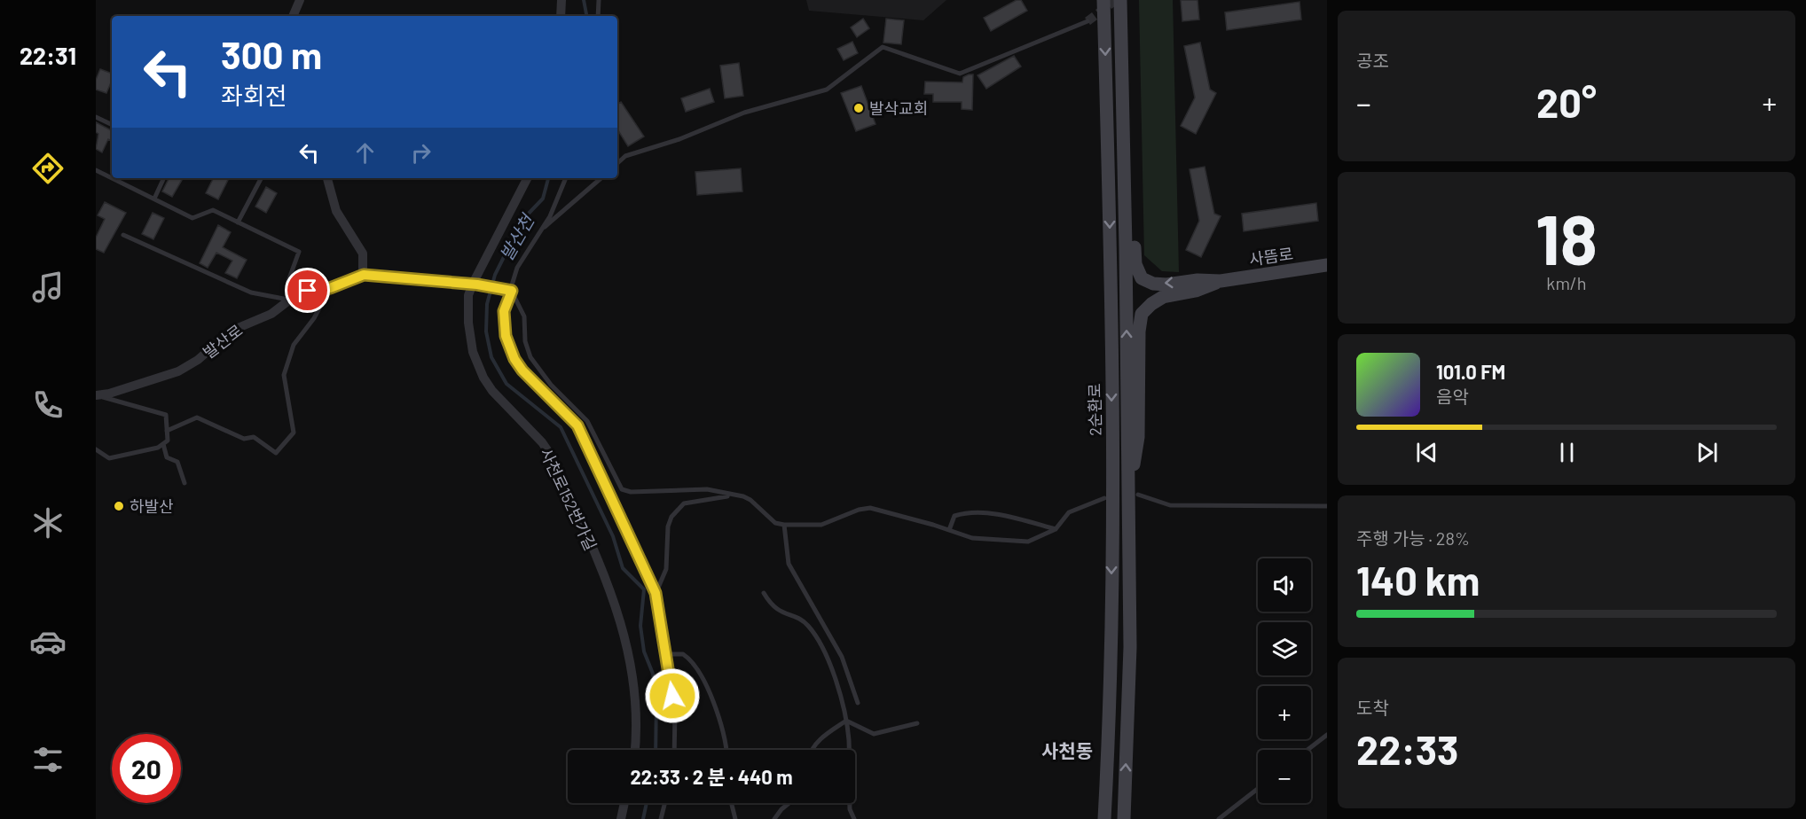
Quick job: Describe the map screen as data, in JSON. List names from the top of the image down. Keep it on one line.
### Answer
{"streets":{"street":["사뜸로","발산로","2순환로","사천로152번가길"]},"districts":["사천동"],"water":["발산천"],"places":["발삭교회","하발산"],"page":{"tabs":"22:31","tile":["공조",["18","km/h"],["주행 가능 · 28%","140 km"],["도착","22:33"]],"turn":["300 m","좌회전"],"heat":["−","20°","+"],"song":["101.0 FM","음악"],"map_buttons":["+","−"],"limit":"20","trip":"22:33 · 2 분 · 440 m"}}
